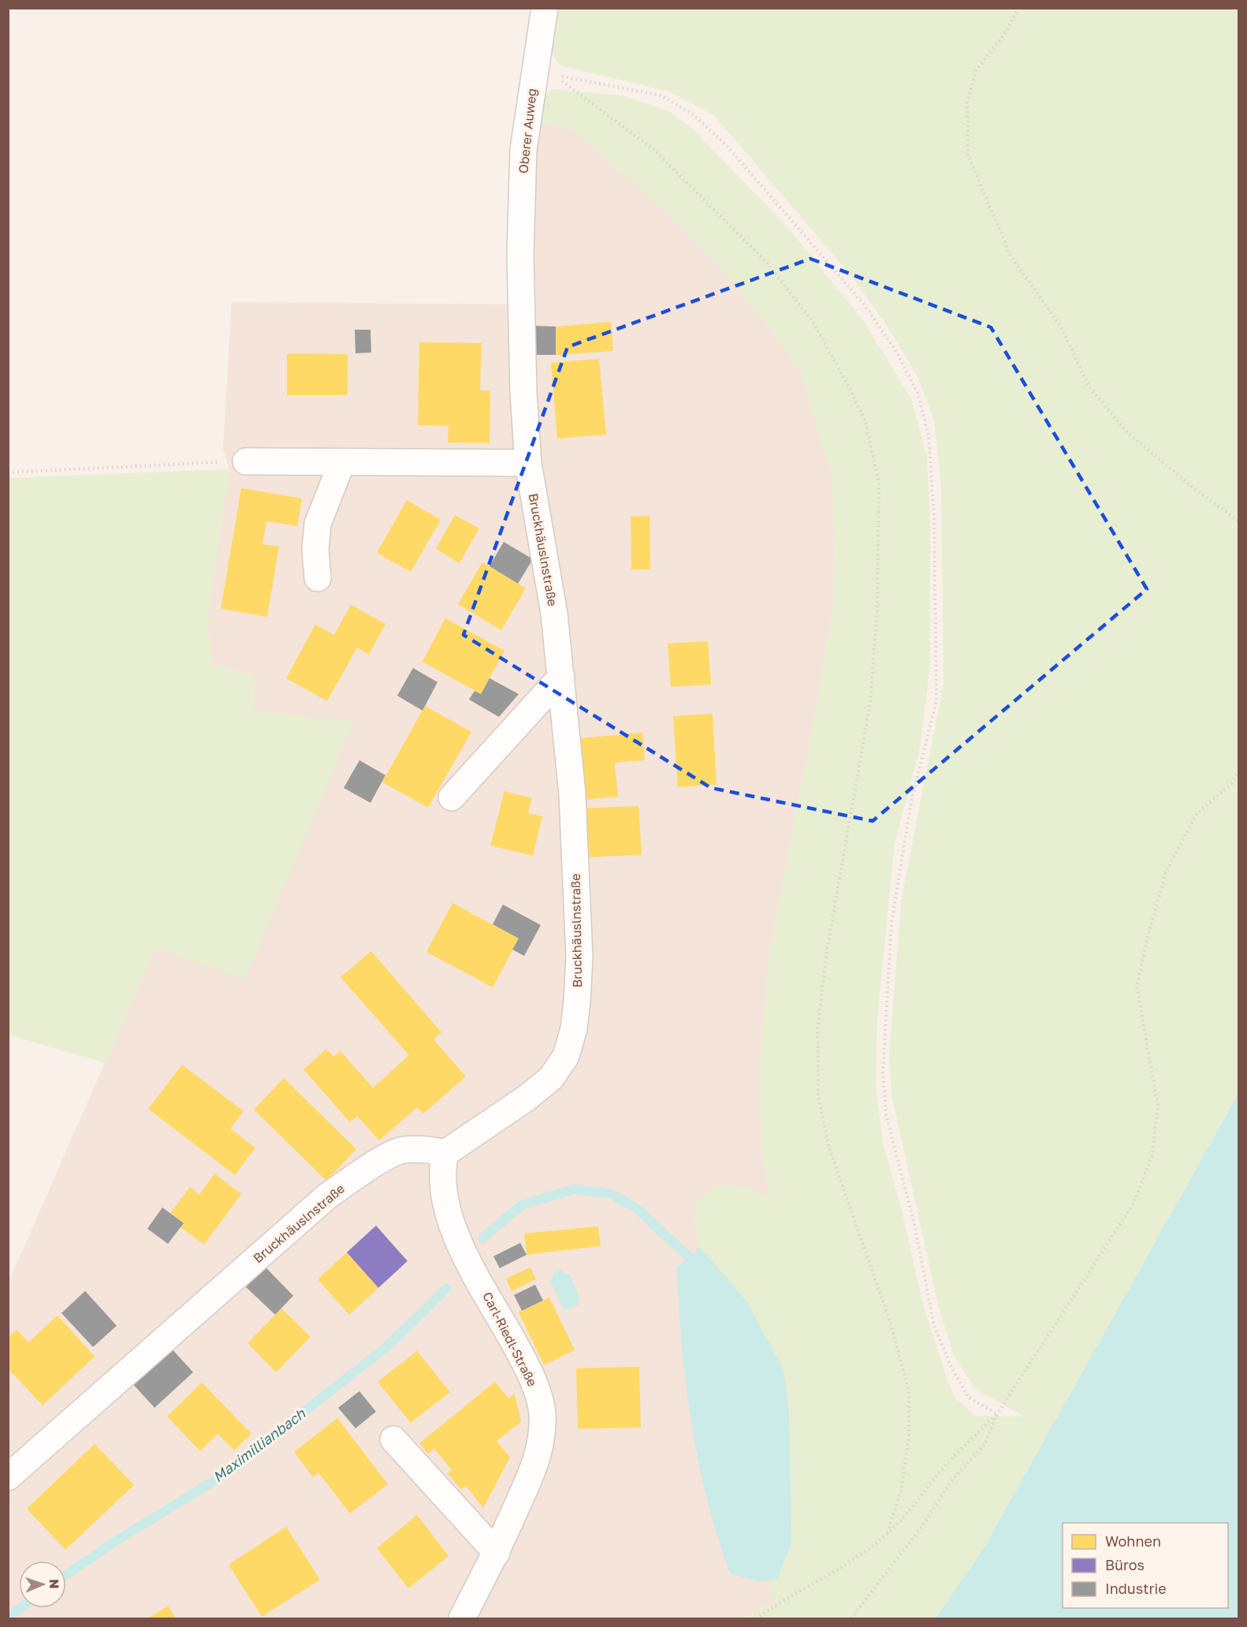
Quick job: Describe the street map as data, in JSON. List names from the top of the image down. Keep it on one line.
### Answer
{"streets":{"street":["Oberer Auweg","Bruckhäuslnstraße","Carl-Riedl-Straße"]},"crossings":[["Oberer Auweg","Bruckhäuslnstraße"],["Bruckhäuslnstraße","Carl-Riedl-Straße"]],"water":["Maximillianbach"],"legend":["Wohnen","Büros","Industrie"],"north":"right"}
